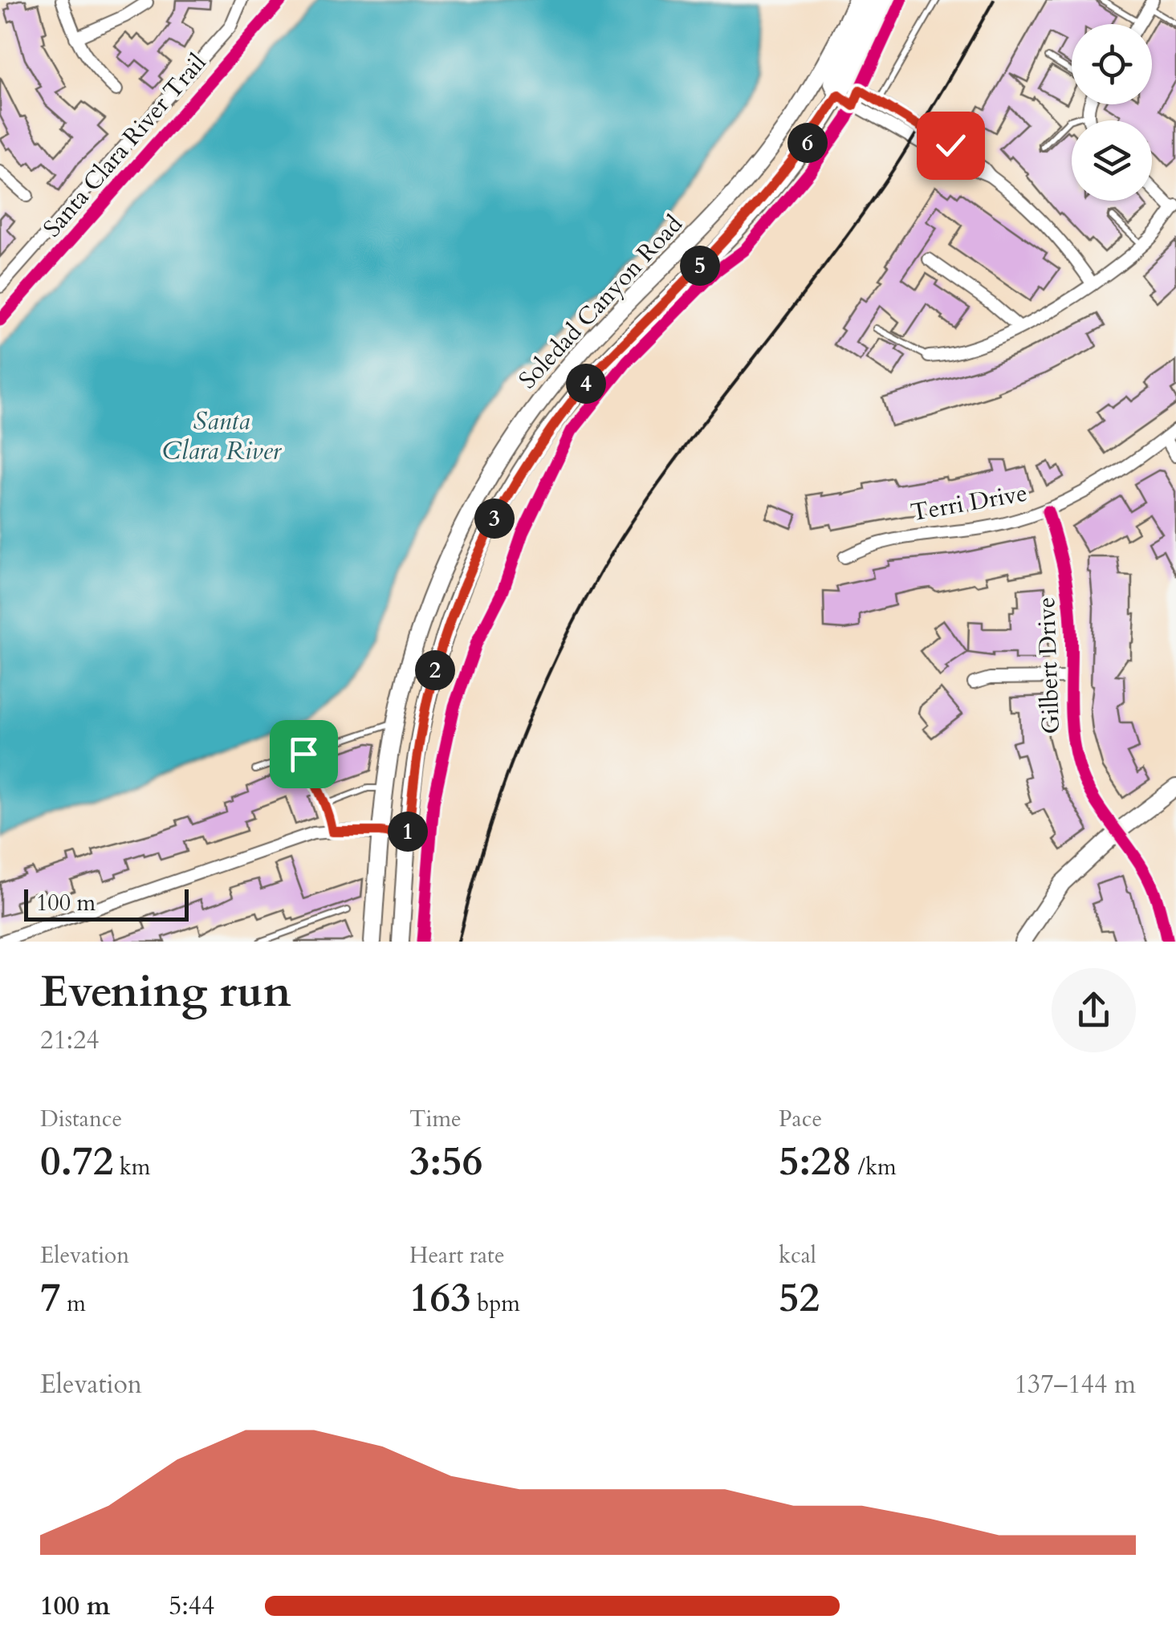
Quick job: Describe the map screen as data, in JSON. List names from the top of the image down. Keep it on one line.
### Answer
{"streets":{"main road":["Soledad Canyon Road"],"street":["Terri Drive","Gilbert Drive"],"cycle path":["Santa Clara River Trail"]},"crossings":[["Terri Drive","Gilbert Drive"]],"water":["Santa Clara River"],"scale_bar":"100 m","page":{"pins":["6","5","4","3","2","1"],"scale":"100 m","heading":["Evening run","21:24"],"stats":[["Distance","0.72 km"],["Time","3:56"],["Pace","5:28 /km"],["Elevation","7 m"],["Heart rate","163 bpm"],["kcal","52"]],"chart":["Elevation","137–144 m"],"list":[{"name":"100 m","note":"5:44"}]}}
